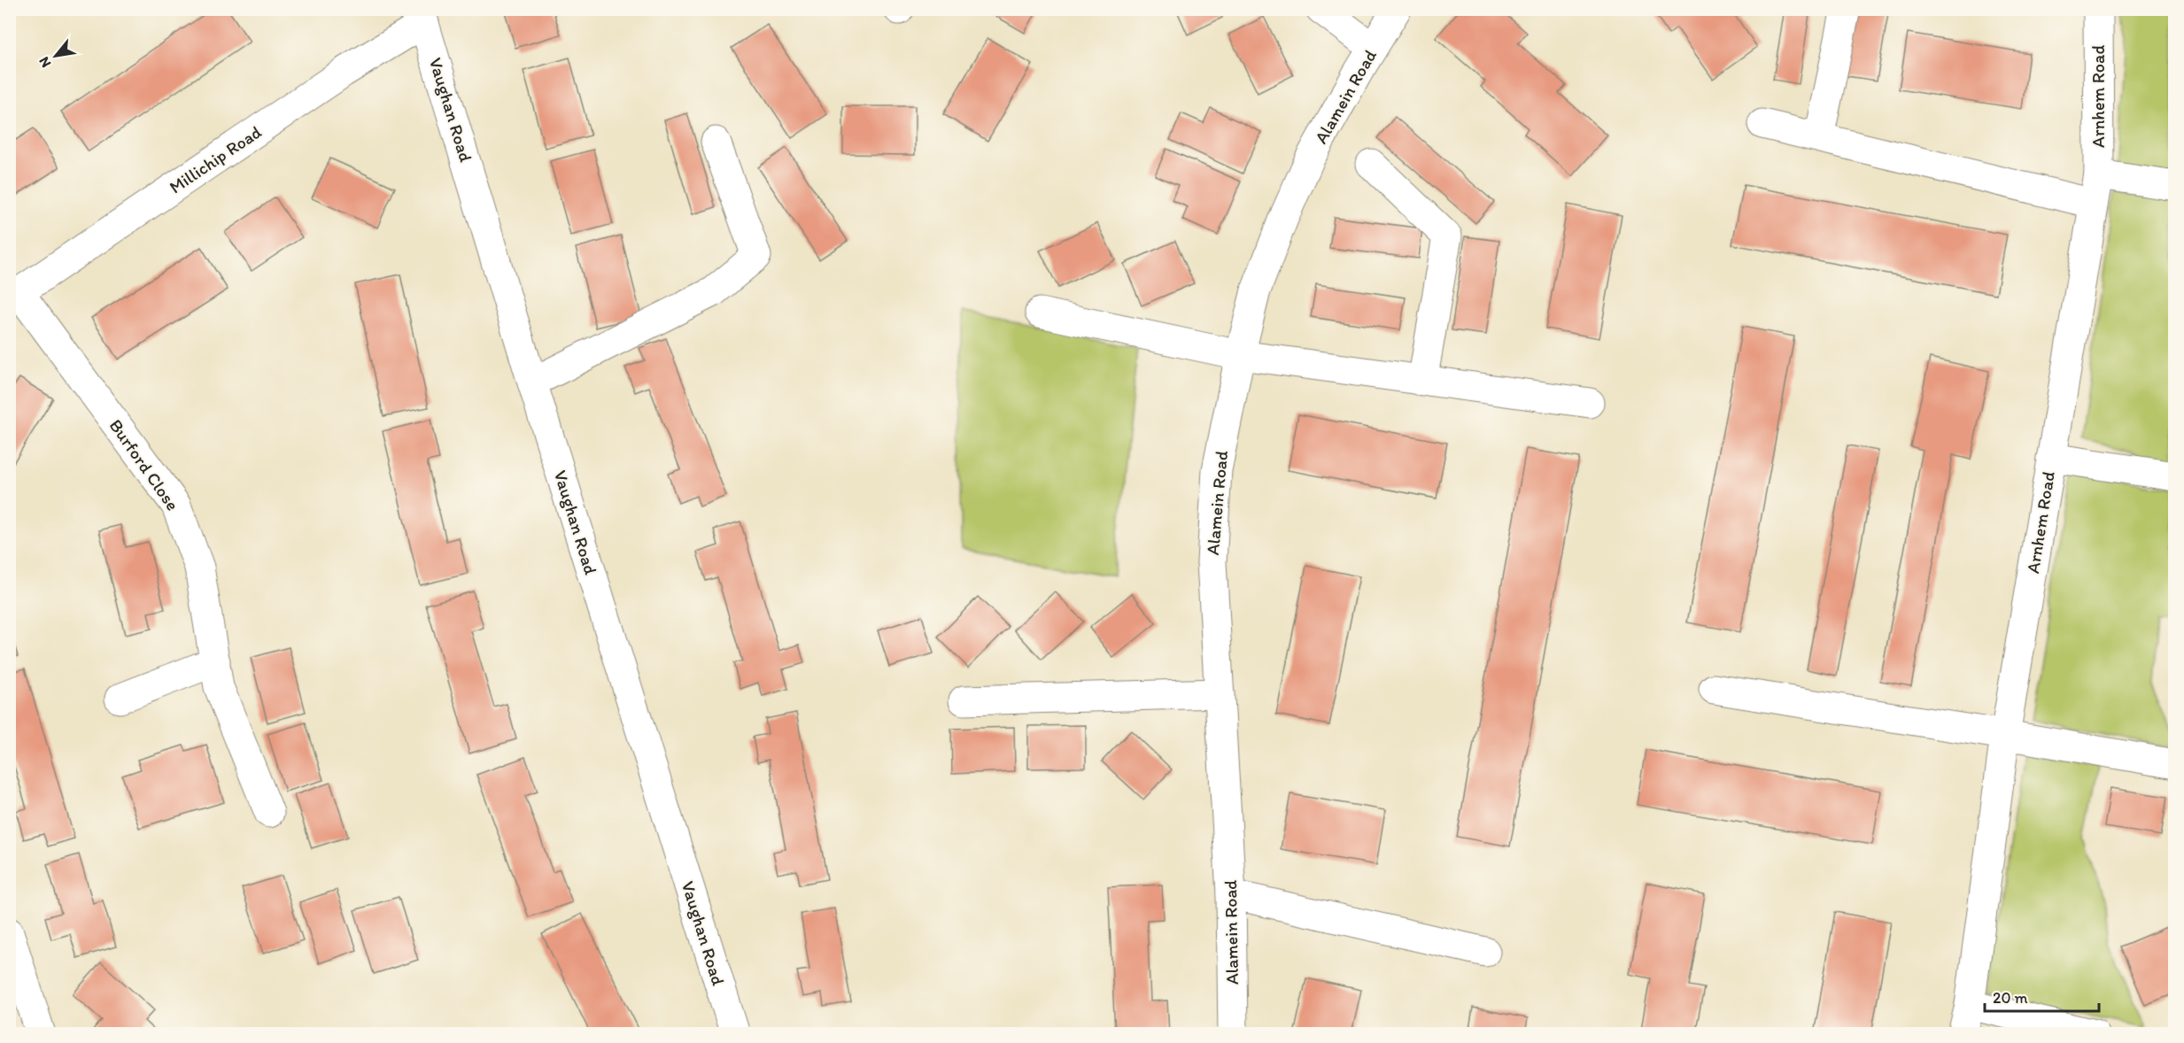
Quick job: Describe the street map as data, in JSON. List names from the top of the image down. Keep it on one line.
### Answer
{"streets":{"street":["Alamein Road","Arnhem Road","Vaughan Road","Millichip Road","Burford Close"]},"crossings":[["Vaughan Road","Millichip Road"],["Millichip Road","Burford Close"]],"scale_bar":"20 m","north":"bottom left"}
